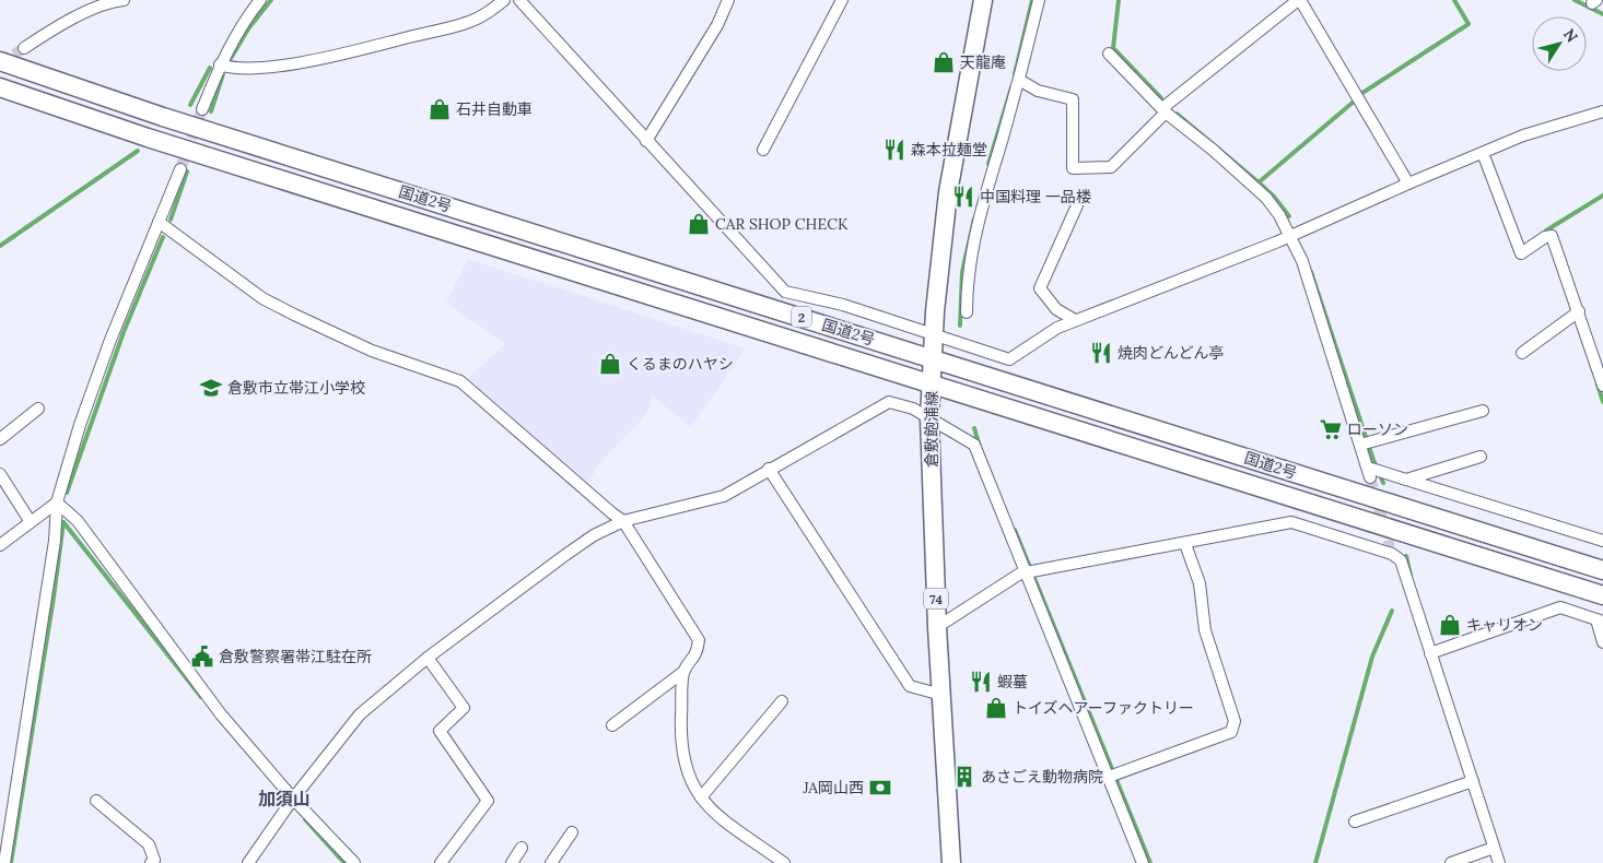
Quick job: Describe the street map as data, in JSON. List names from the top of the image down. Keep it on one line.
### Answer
{"streets":{"main road":["国道2号","2","倉敷飽浦線","74"]},"crossings":[["国道2号","倉敷飽浦線"]],"districts":["加須山"],"places":{"shop":["天龍庵","石井自動車","CAR SHOP CHECK","くるまのハヤシ","キャリオン","トイズヘアーファクトリー"],"restaurant":["森本拉麺堂","中国料理 一品楼","焼肉どんどん亭","蝦蟇"],"school or university":["倉敷市立帯江小学校"],"supermarket":["ローソン"],"public building":["倉敷警察署帯江駐在所"],"building":["あさごえ動物病院"],"bank":["JA岡山西"]},"north":"top right"}
